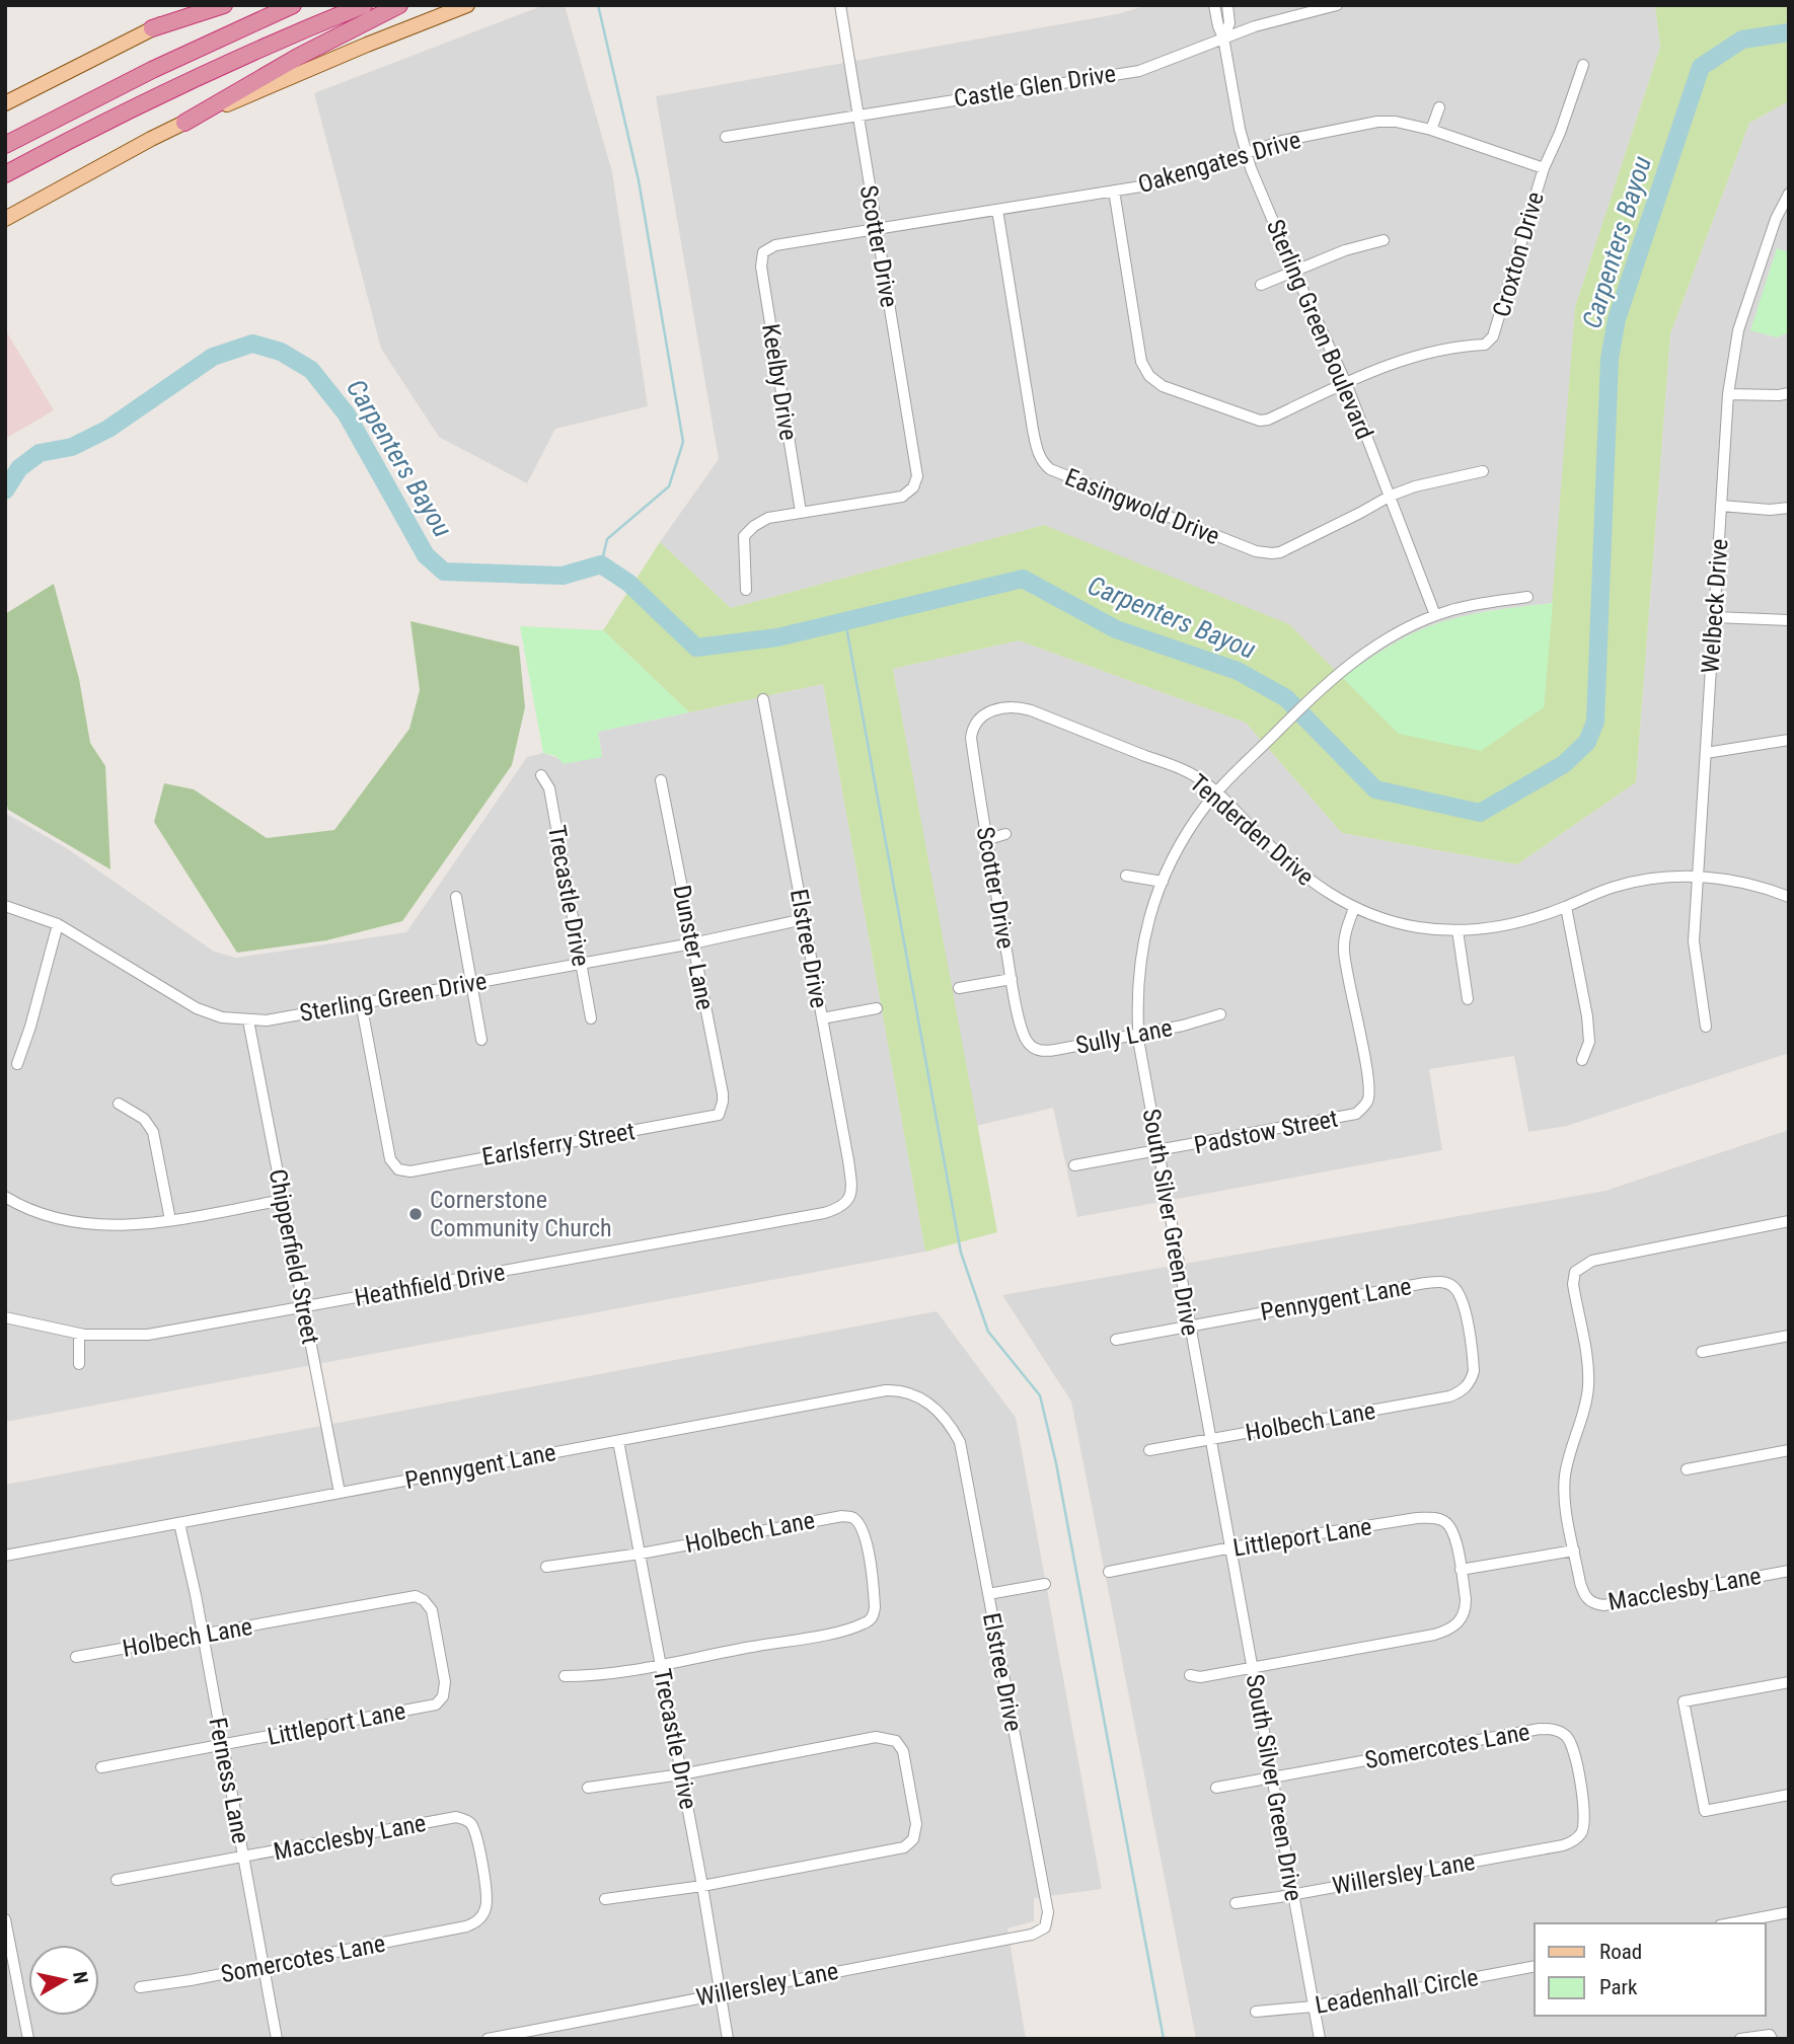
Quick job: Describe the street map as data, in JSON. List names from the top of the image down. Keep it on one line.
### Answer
{"streets":{"street":["Castle Glen Drive","Oakengates Drive","Scotter Drive","Croxton Drive","Sterling Green Boulevard","Keelby Drive","Easingwold Drive","Welbeck Drive","Tenderden Drive","Trecastle Drive","Dunster Lane","Elstree Drive","Sterling Green Drive","Sully Lane","Padstow Street","Earlsferry Street","South Silver Green Drive","Chipperfield Street","Heathfield Drive","Pennygent Lane","Holbech Lane","Littleport Lane","Macclesby Lane","Somercotes Lane","Ferness Lane","Willersley Lane","Leadenhall Circle"]},"crossings":[["Castle Glen Drive","Scotter Drive"],["Castle Glen Drive","Sterling Green Boulevard"],["Oakengates Drive","Scotter Drive"],["Oakengates Drive","Croxton Drive"],["Oakengates Drive","Sterling Green Boulevard"],["Oakengates Drive","Keelby Drive"],["Oakengates Drive","Easingwold Drive"],["Scotter Drive","Keelby Drive"],["Scotter Drive","Tenderden Drive"],["Scotter Drive","Sully Lane"],["Croxton Drive","Sterling Green Boulevard"],["Sterling Green Boulevard","Easingwold Drive"],["Sterling Green Boulevard","South Silver Green Drive"],["Welbeck Drive","Tenderden Drive"],["Tenderden Drive","Padstow Street"],["Tenderden Drive","South Silver Green Drive"],["Trecastle Drive","Sterling Green Drive"],["Trecastle Drive","Pennygent Lane"],["Trecastle Drive","Holbech Lane"],["Trecastle Drive","Willersley Lane"],["Dunster Lane","Sterling Green Drive"],["Dunster Lane","Earlsferry Street"],["Elstree Drive","Sterling Green Drive"],["Elstree Drive","Heathfield Drive"],["Elstree Drive","Pennygent Lane"],["Elstree Drive","Willersley Lane"],["Sterling Green Drive","Earlsferry Street"],["Sterling Green Drive","Chipperfield Street"],["Sully Lane","South Silver Green Drive"],["Padstow Street","South Silver Green Drive"],["South Silver Green Drive","Pennygent Lane"],["South Silver Green Drive","Holbech Lane"],["South Silver Green Drive","Littleport Lane"],["South Silver Green Drive","Somercotes Lane"],["South Silver Green Drive","Willersley Lane"],["South Silver Green Drive","Leadenhall Circle"],["Chipperfield Street","Heathfield Drive"],["Chipperfield Street","Pennygent Lane"],["Pennygent Lane","Holbech Lane"],["Pennygent Lane","Ferness Lane"],["Holbech Lane","Littleport Lane"],["Holbech Lane","Ferness Lane"],["Littleport Lane","Ferness Lane"],["Macclesby Lane","Somercotes Lane"],["Macclesby Lane","Ferness Lane"],["Somercotes Lane","Ferness Lane"],["Somercotes Lane","Willersley Lane"]],"water":["Carpenters Bayou"],"places":["Cornerstone Community Church"],"legend":["Road","Park"],"north":"right"}
